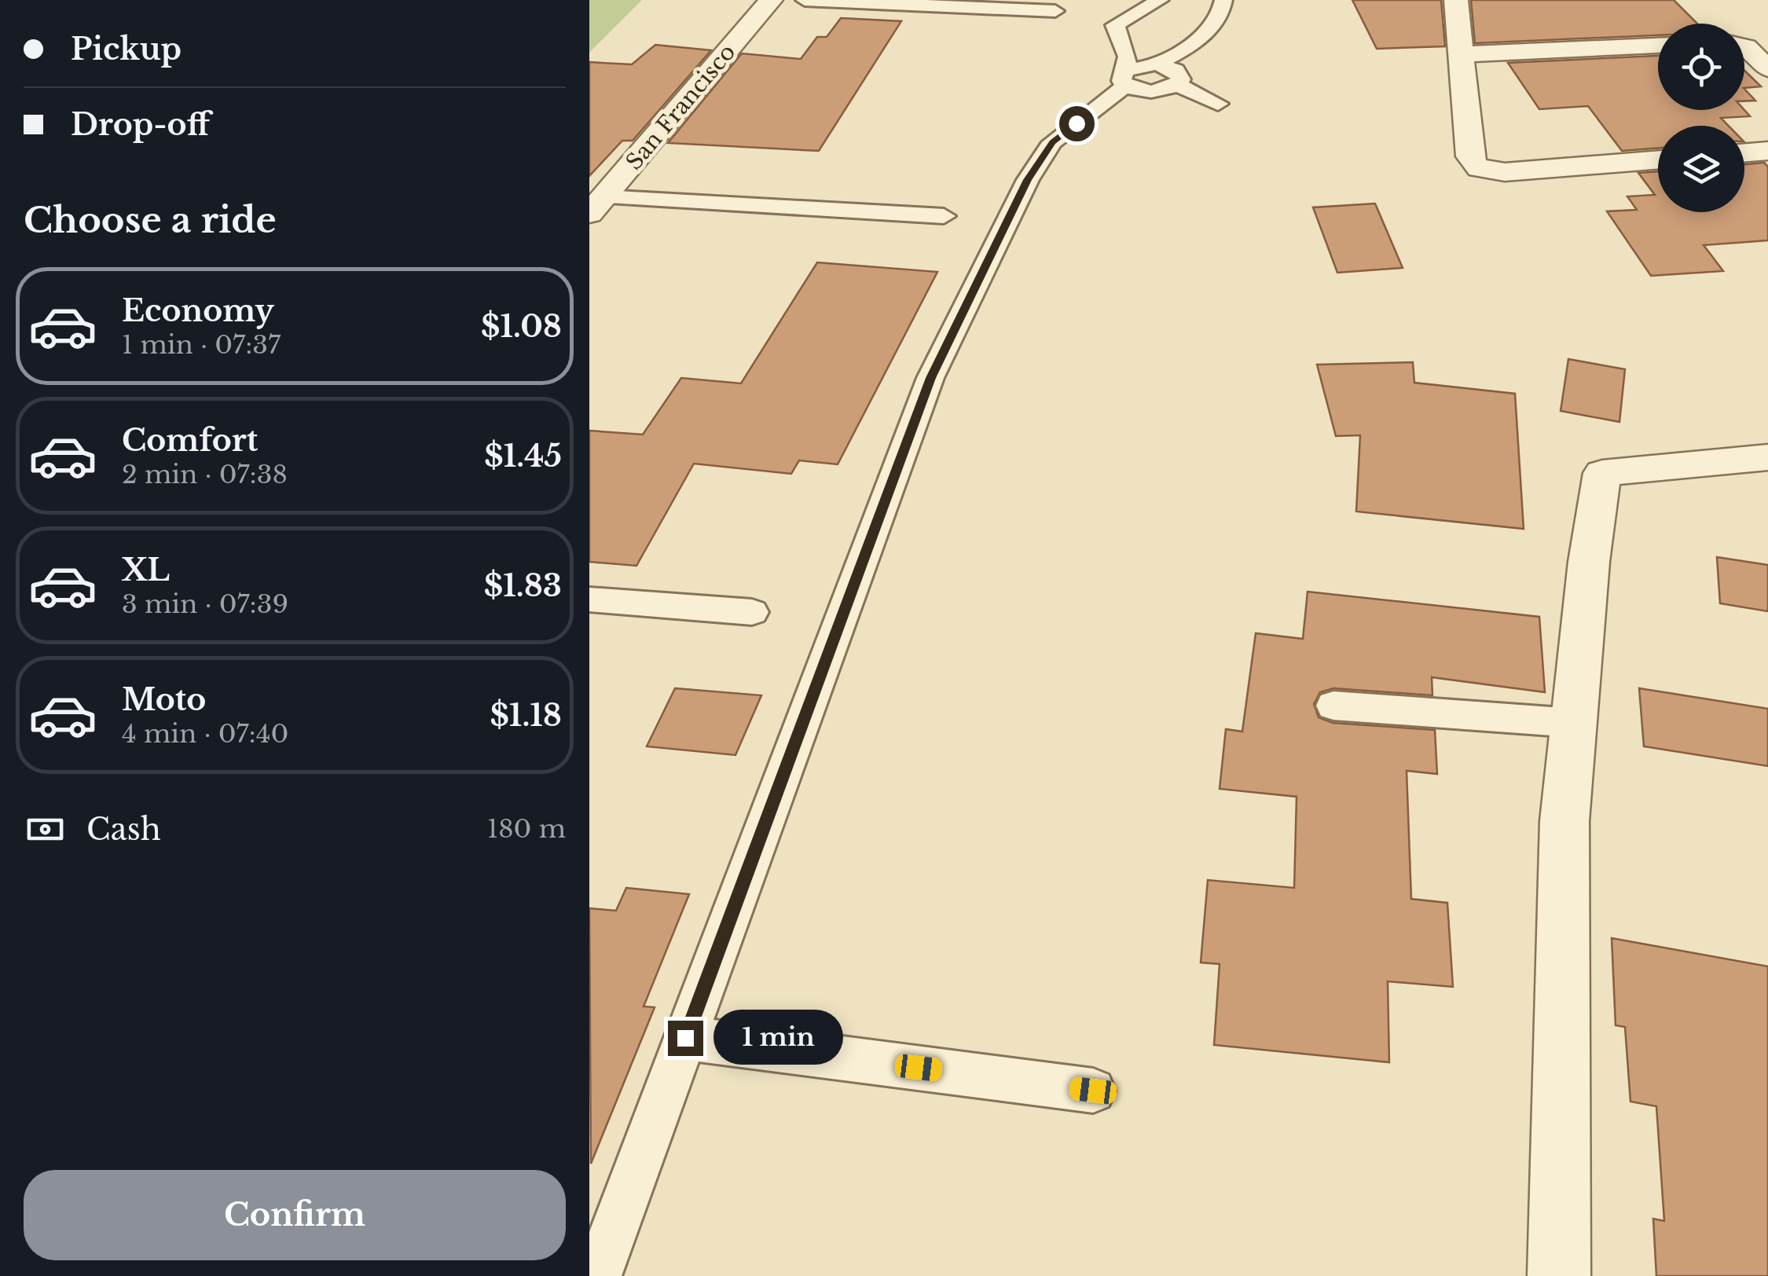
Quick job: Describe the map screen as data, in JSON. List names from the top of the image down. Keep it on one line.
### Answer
{"streets":{"street":["San Francisco"]},"page":{"banner":["Pickup","Drop-off"],"heading":"Choose a ride","list":[{"name":"Economy","note":"1 min · 07:37","value":"$1.08"},{"name":"Comfort","note":"2 min · 07:38","value":"$1.45"},{"name":"XL","note":"3 min · 07:39","value":"$1.83"},{"name":"Moto","note":"4 min · 07:40","value":"$1.18"}],"pay":["Cash","180 m"],"bubble":"1 min","buttons":"Confirm"}}
